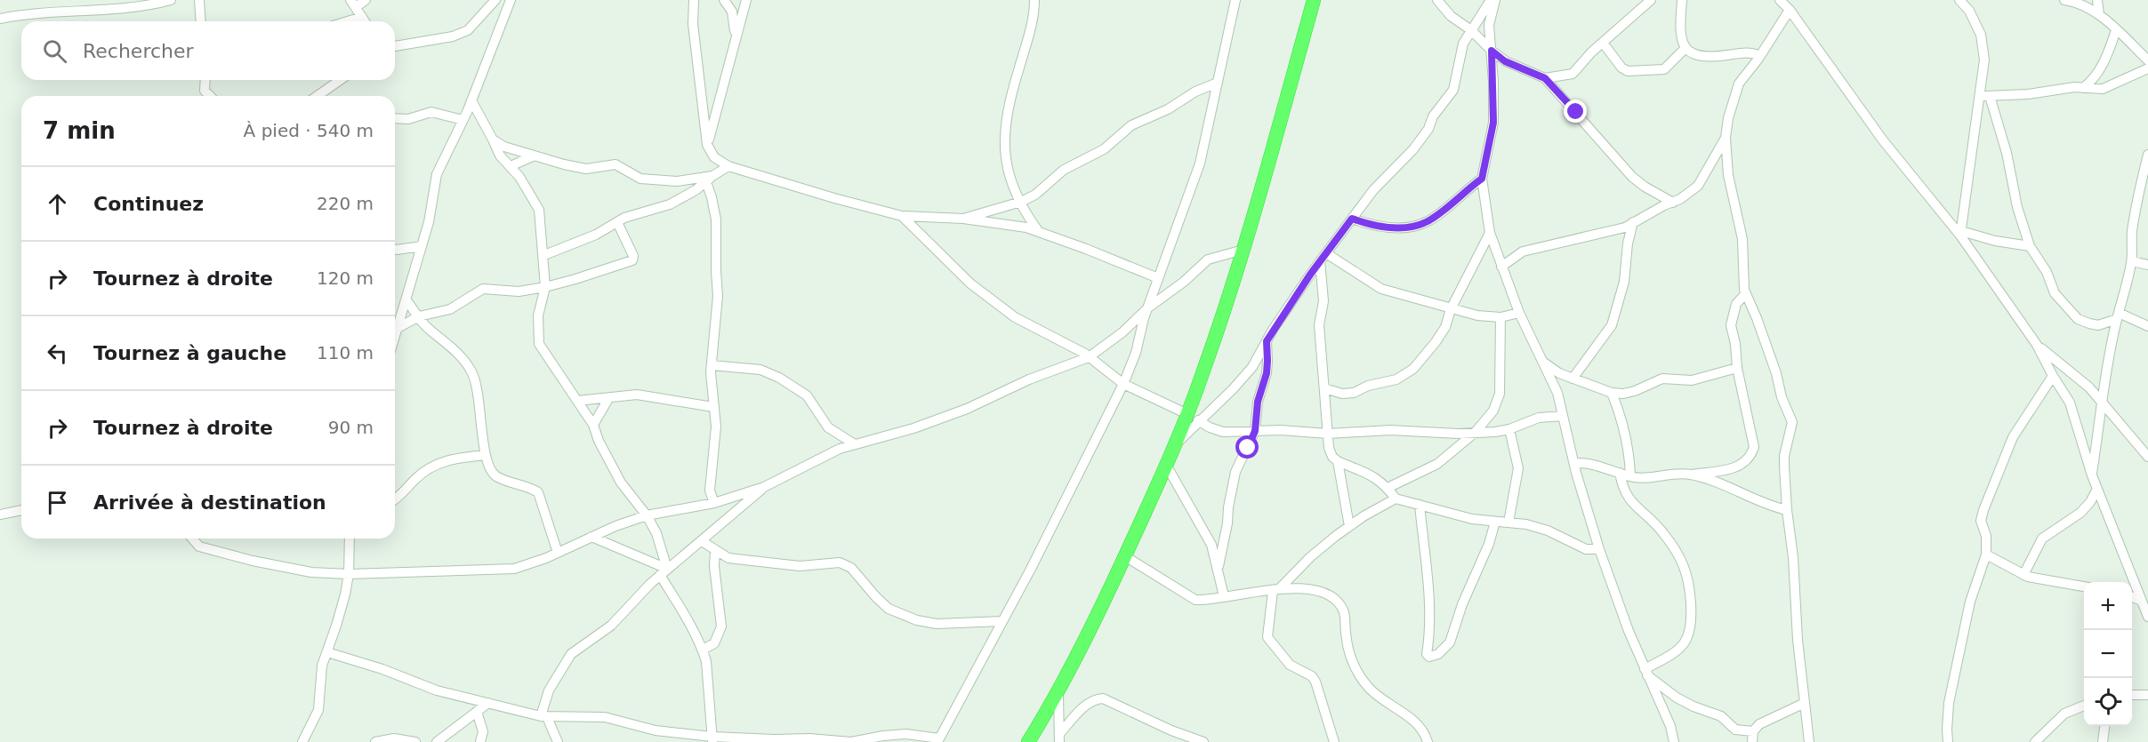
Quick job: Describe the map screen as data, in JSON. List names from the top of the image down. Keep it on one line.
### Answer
{"page":{"search":"Rechercher","heading":["7 min","À pied · 540 m"],"list":[["Continuez","220 m"],["Tournez à droite","120 m"],["Tournez à gauche","110 m"],["Tournez à droite","90 m"],"Arrivée à destination"],"map_buttons":["+","−"]}}
